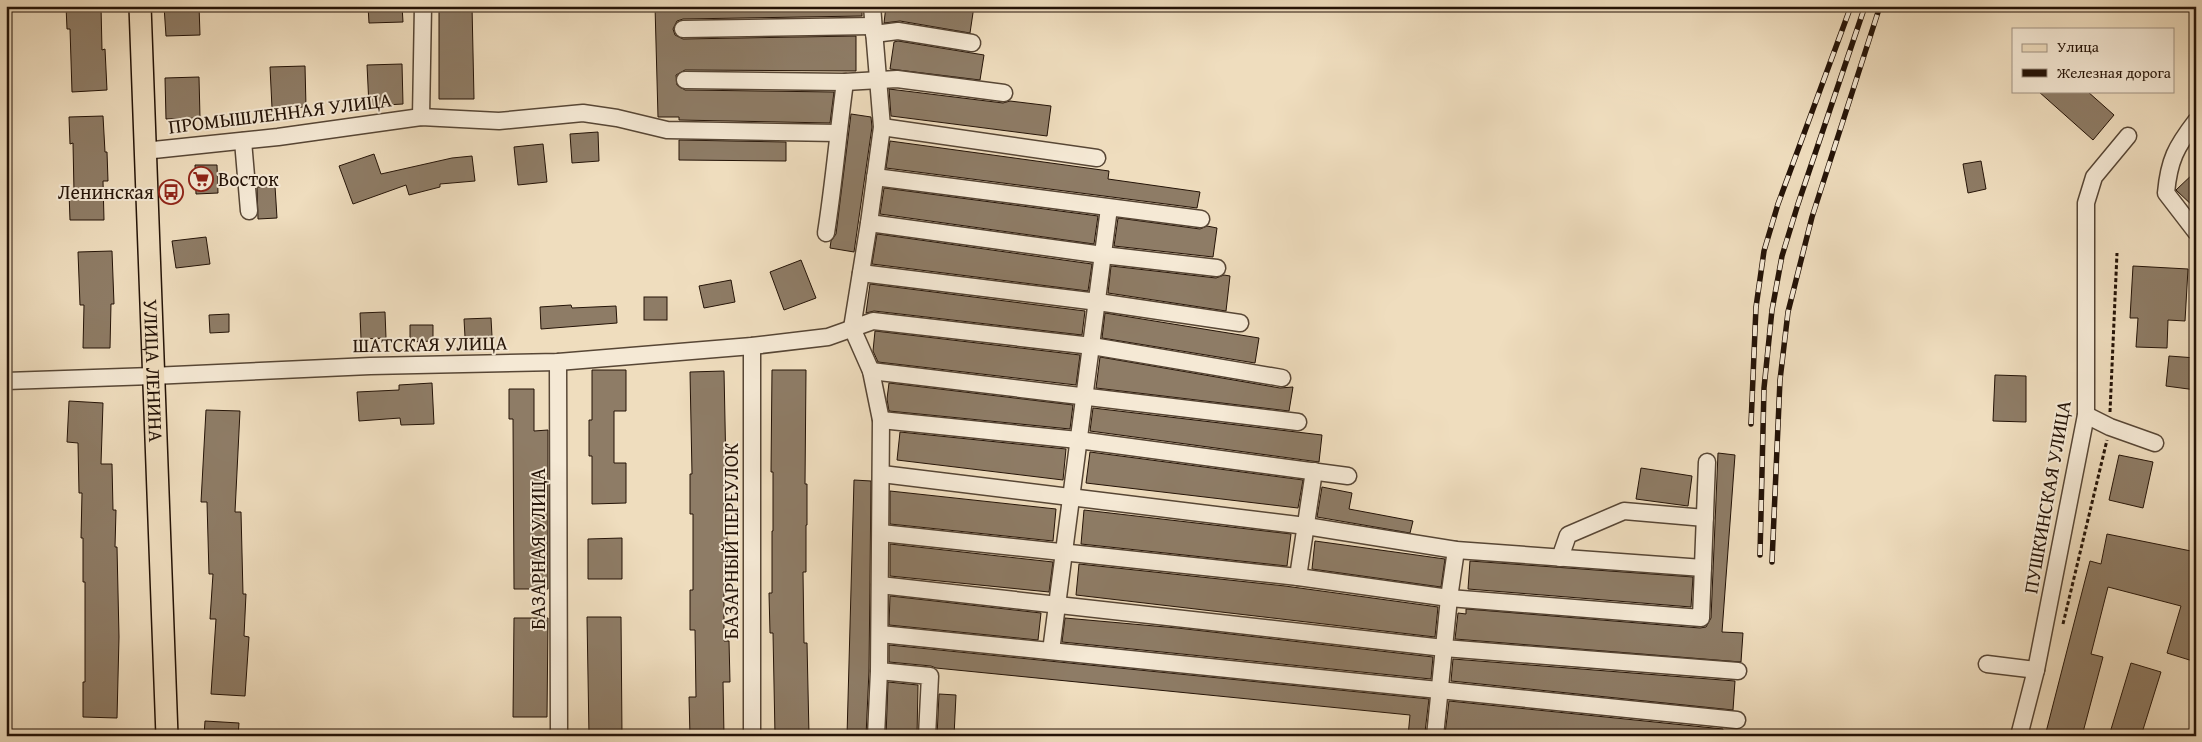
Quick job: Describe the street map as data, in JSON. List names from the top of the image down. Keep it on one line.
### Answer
{"streets":{"main road":["УЛИЦА ЛЕНИНА"],"street":["ПРОМЫШЛЕННАЯ УЛИЦА","ШАТСКАЯ УЛИЦА","ПУШКИНСКАЯ УЛИЦА","БАЗАРНЫЙ ПЕРЕУЛОК","БАЗАРНАЯ УЛИЦА"]},"crossings":[["ПРОМЫШЛЕННАЯ УЛИЦА","УЛИЦА ЛЕНИНА"],["ШАТСКАЯ УЛИЦА","УЛИЦА ЛЕНИНА"],["ШАТСКАЯ УЛИЦА","БАЗАРНЫЙ ПЕРЕУЛОК"],["ШАТСКАЯ УЛИЦА","БАЗАРНАЯ УЛИЦА"]],"places":{"supermarket":["Восток"],"bus stop":["Ленинская"]},"legend":["Улица","Железная дорога"]}
